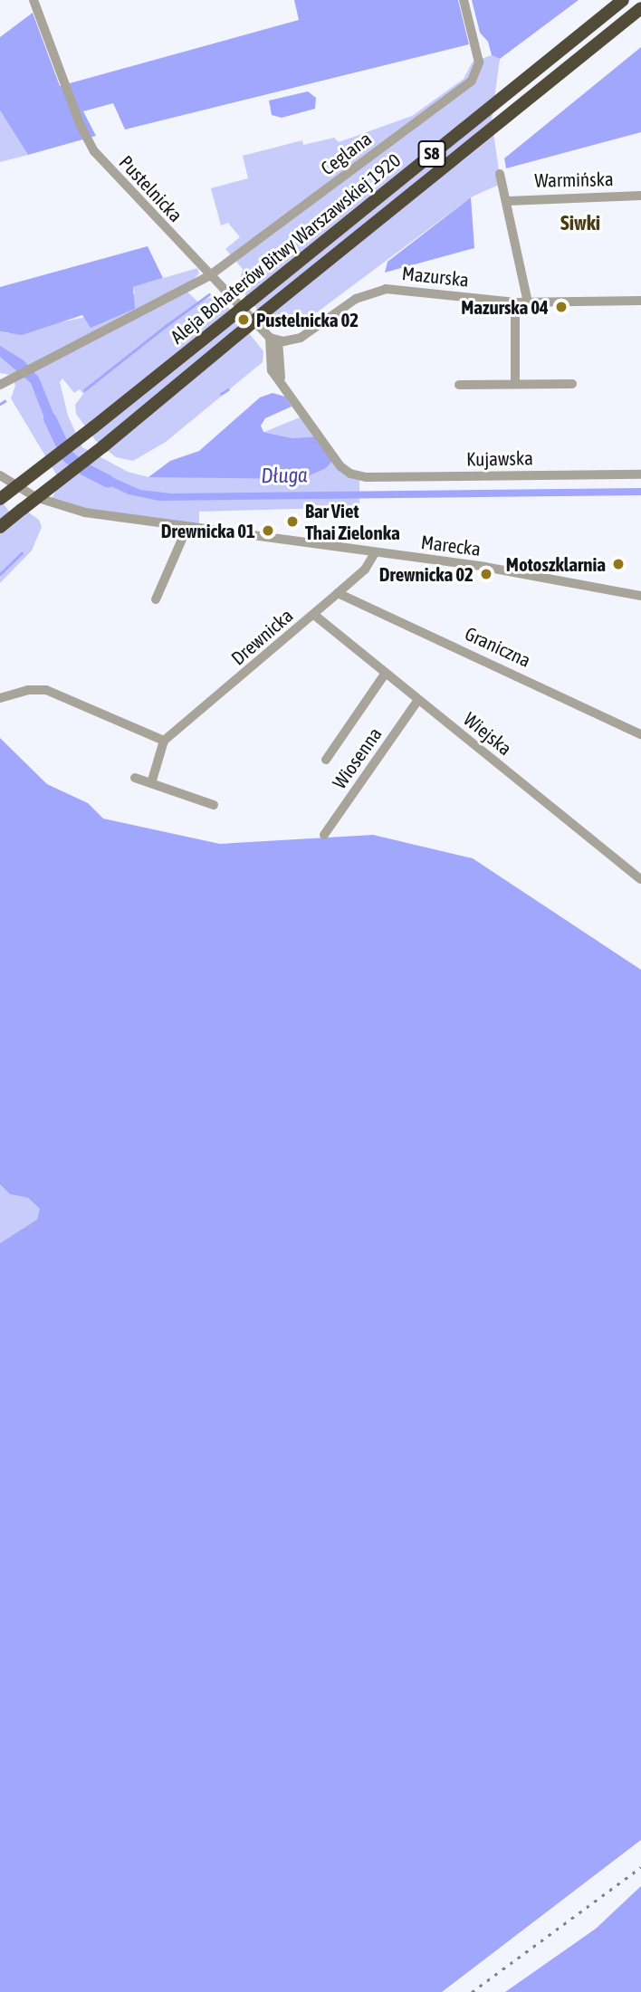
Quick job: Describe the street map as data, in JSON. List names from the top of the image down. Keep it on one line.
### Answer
{"streets":{"highway":["S8","Aleja Bohaterów Bitwy Warszawskiej 1920"],"street":["Ceglana","Warmińska","Pustelnicka","Mazurska","Kujawska","Marecka","Drewnicka","Graniczna","Wiejska","Wiosenna"]},"crossings":[["Ceglana","Pustelnicka"],["Pustelnicka","Mazurska"],["Pustelnicka","Kujawska"],["Mazurska","Kujawska"],["Marecka","Drewnicka"],["Drewnicka","Graniczna"],["Drewnicka","Wiejska"],["Wiejska","Wiosenna"]],"districts":["Siwki"],"water":["Długa"],"places":["Mazurska 04","Pustelnicka 02","Bar Viet Thai Zielonka","Drewnicka 01","Motoszklarnia","Drewnicka 02"]}
